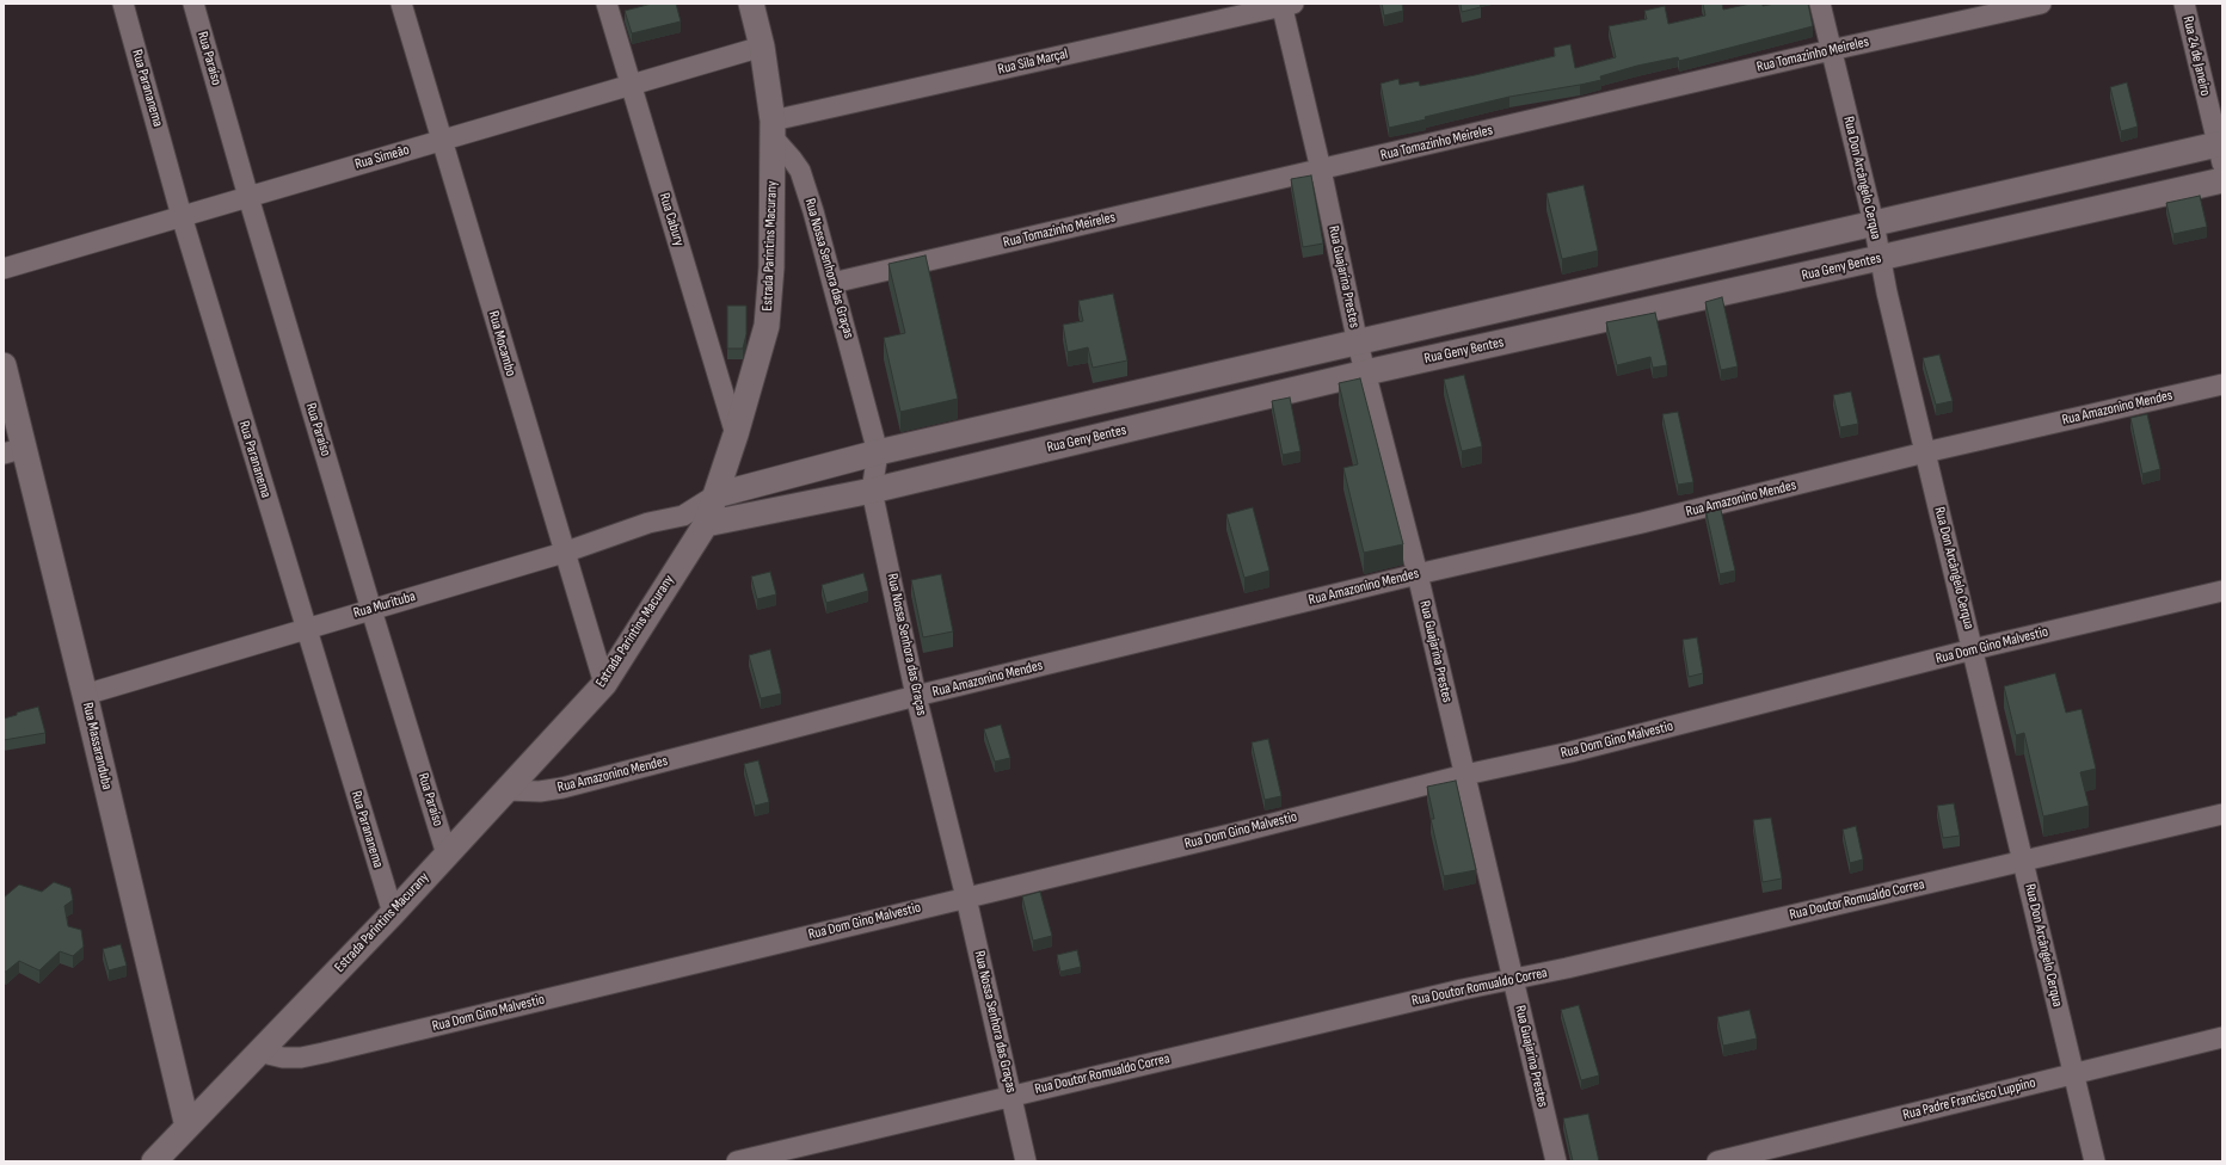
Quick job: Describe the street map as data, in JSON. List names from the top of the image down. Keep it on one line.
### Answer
{"streets":{"street":["Rua Tomazinho Meireles","Rua 24 de Janeiro","Rua Paraíso","Rua Sila Marçal","Rua Parananema","Rua Simeão","Rua Don Arcângelo Cerqua","Rua Cabury","Estrada Parintins Macurany","Rua Geny Bentes","Rua Nossa Senhora das Graças","Rua Guajarina Prestes","Rua Mocambo","Rua Amazonino Mendes","Rua Murituba","Rua Dom Gino Malvestio","Rua Massaranduba","Rua Doutor Romualdo Correa","Rua Padre Francisco Luppino"]},"crossings":[["Rua Tomazinho Meireles","Rua Don Arcângelo Cerqua"],["Rua Tomazinho Meireles","Rua Nossa Senhora das Graças"],["Rua Tomazinho Meireles","Rua Guajarina Prestes"],["Rua Paraíso","Rua Simeão"],["Rua Paraíso","Estrada Parintins Macurany"],["Rua Paraíso","Rua Murituba"],["Rua Sila Marçal","Estrada Parintins Macurany"],["Rua Sila Marçal","Rua Nossa Senhora das Graças"],["Rua Sila Marçal","Rua Guajarina Prestes"],["Rua Parananema","Rua Simeão"],["Rua Parananema","Estrada Parintins Macurany"],["Rua Parananema","Rua Murituba"],["Rua Simeão","Rua Cabury"],["Rua Simeão","Estrada Parintins Macurany"],["Rua Simeão","Rua Mocambo"],["Rua Don Arcângelo Cerqua","Rua Geny Bentes"],["Rua Don Arcângelo Cerqua","Rua Amazonino Mendes"],["Rua Don Arcângelo Cerqua","Rua Dom Gino Malvestio"],["Rua Don Arcângelo Cerqua","Rua Doutor Romualdo Correa"],["Rua Don Arcângelo Cerqua","Rua Padre Francisco Luppino"],["Rua Cabury","Estrada Parintins Macurany"],["Estrada Parintins Macurany","Rua Geny Bentes"],["Estrada Parintins Macurany","Rua Nossa Senhora das Graças"],["Estrada Parintins Macurany","Rua Mocambo"],["Estrada Parintins Macurany","Rua Amazonino Mendes"],["Estrada Parintins Macurany","Rua Murituba"],["Estrada Parintins Macurany","Rua Dom Gino Malvestio"],["Estrada Parintins Macurany","Rua Massaranduba"],["Rua Geny Bentes","Rua Nossa Senhora das Graças"],["Rua Geny Bentes","Rua Guajarina Prestes"],["Rua Nossa Senhora das Graças","Rua Amazonino Mendes"],["Rua Nossa Senhora das Graças","Rua Dom Gino Malvestio"],["Rua Nossa Senhora das Graças","Rua Doutor Romualdo Correa"],["Rua Guajarina Prestes","Rua Amazonino Mendes"],["Rua Guajarina Prestes","Rua Dom Gino Malvestio"],["Rua Guajarina Prestes","Rua Doutor Romualdo Correa"],["Rua Mocambo","Rua Murituba"],["Rua Murituba","Rua Massaranduba"]]}
